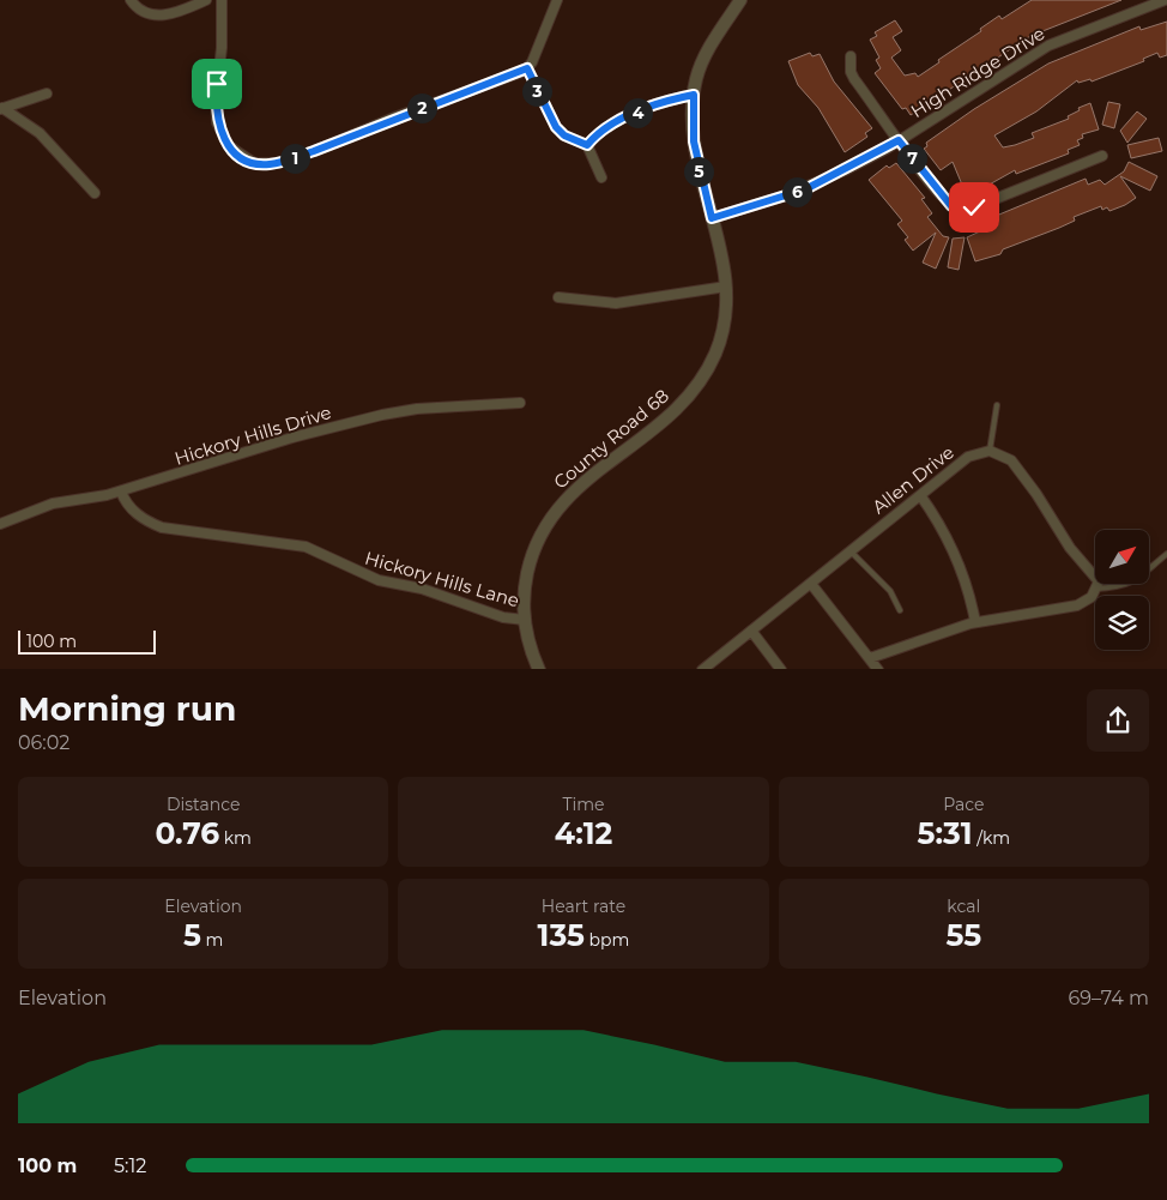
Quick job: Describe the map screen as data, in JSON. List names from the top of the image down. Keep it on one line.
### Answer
{"streets":{"street":["High Ridge Drive","Hickory Hills Drive","County Road 68","Allen Drive","Hickory Hills Lane"]},"crossings":[["High Ridge Drive","County Road 68"],["Hickory Hills Drive","Hickory Hills Lane"],["County Road 68","Hickory Hills Lane"]],"scale_bar":"100 m","north":"top right","page":{"pins":["3","2","4","1","7","5","6"],"scale":"100 m","heading":["Morning run","06:02"],"stats":[["Distance","0.76 km"],["Time","4:12"],["Pace","5:31 /km"],["Elevation","5 m"],["Heart rate","135 bpm"],["kcal","55"]],"chart":["Elevation","69–74 m"],"list":[{"name":"100 m","note":"5:12"}]}}
